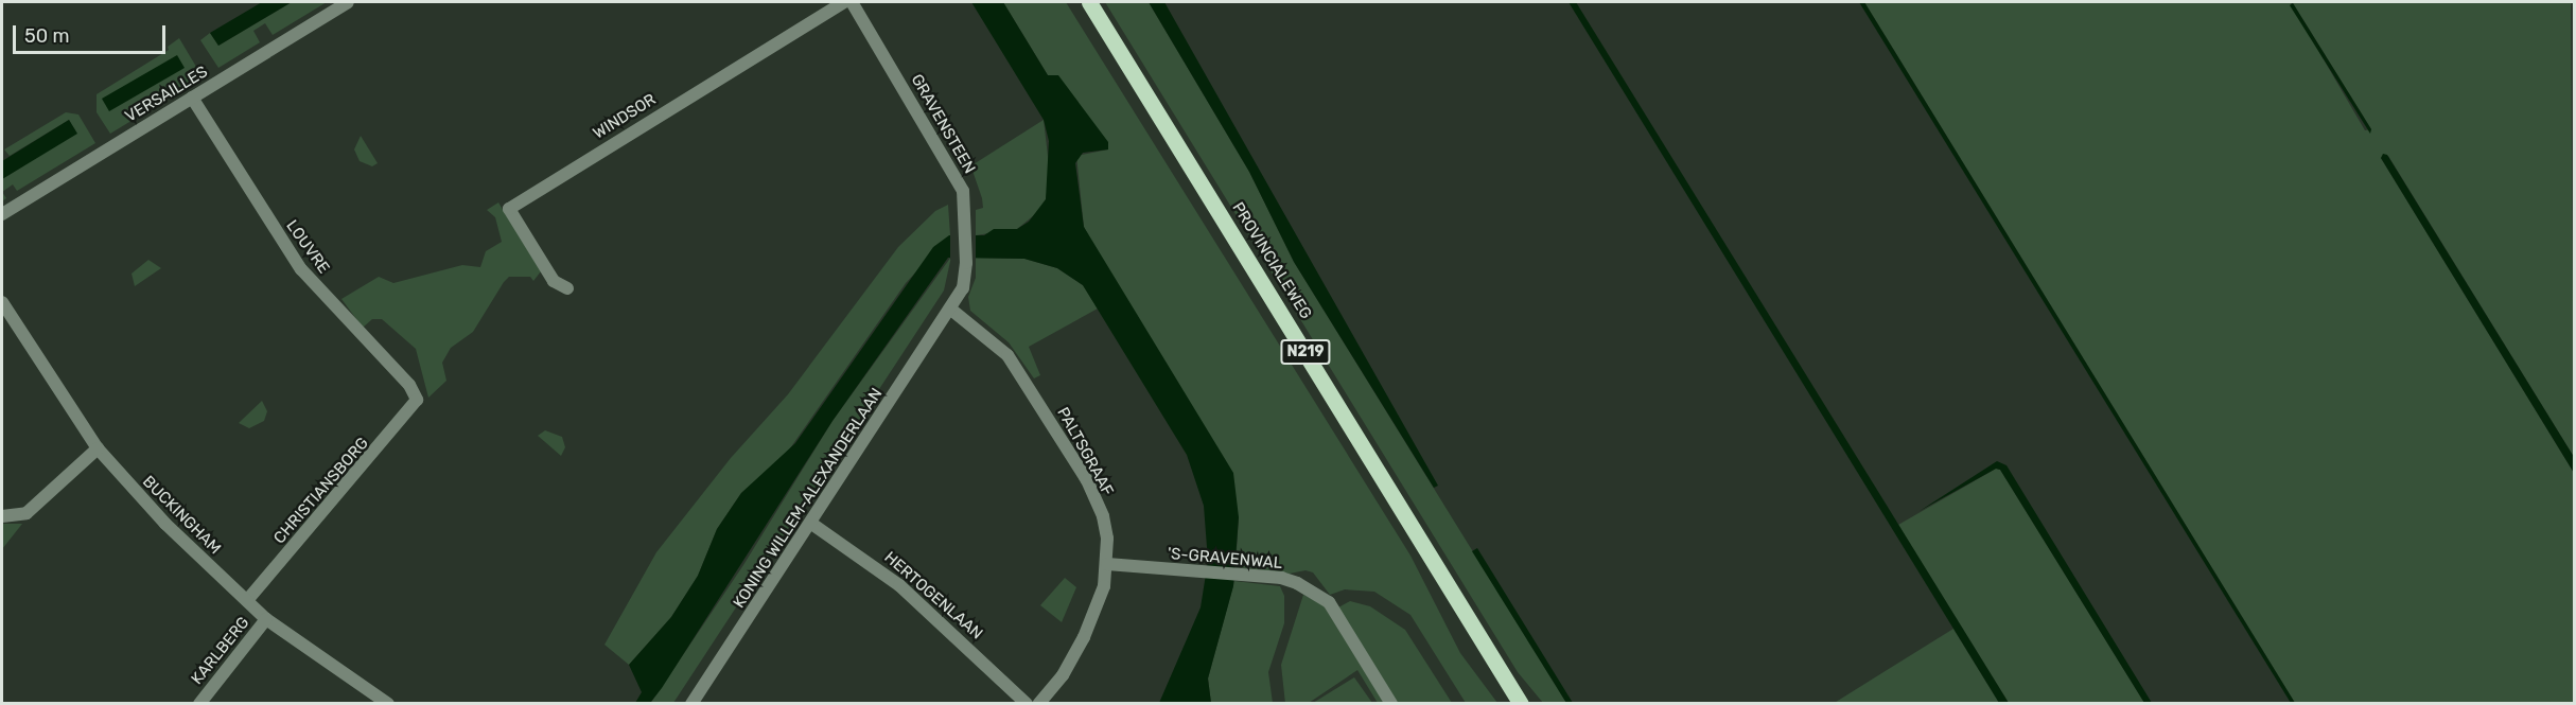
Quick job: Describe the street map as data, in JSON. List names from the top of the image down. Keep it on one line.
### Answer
{"streets":{"main road":["PROVINCIALEWEG","N219"],"street":["VERSAILLES","WINDSOR","GRAVENSTEEN","LOUVRE","PALTSGRAAF","CHRISTIANSBORG","KONING WILLEM-ALEXANDERLAAN","BUCKINGHAM","'S-GRAVENWAL","HERTOGENLAAN","KARLBERG"]},"crossings":[["VERSAILLES","LOUVRE"],["GRAVENSTEEN","PALTSGRAAF"],["GRAVENSTEEN","KONING WILLEM-ALEXANDERLAAN"],["LOUVRE","CHRISTIANSBORG"],["PALTSGRAAF","KONING WILLEM-ALEXANDERLAAN"],["PALTSGRAAF","'S-GRAVENWAL"],["CHRISTIANSBORG","BUCKINGHAM"],["KONING WILLEM-ALEXANDERLAAN","HERTOGENLAAN"],["BUCKINGHAM","KARLBERG"]],"scale_bar":"50 m"}
